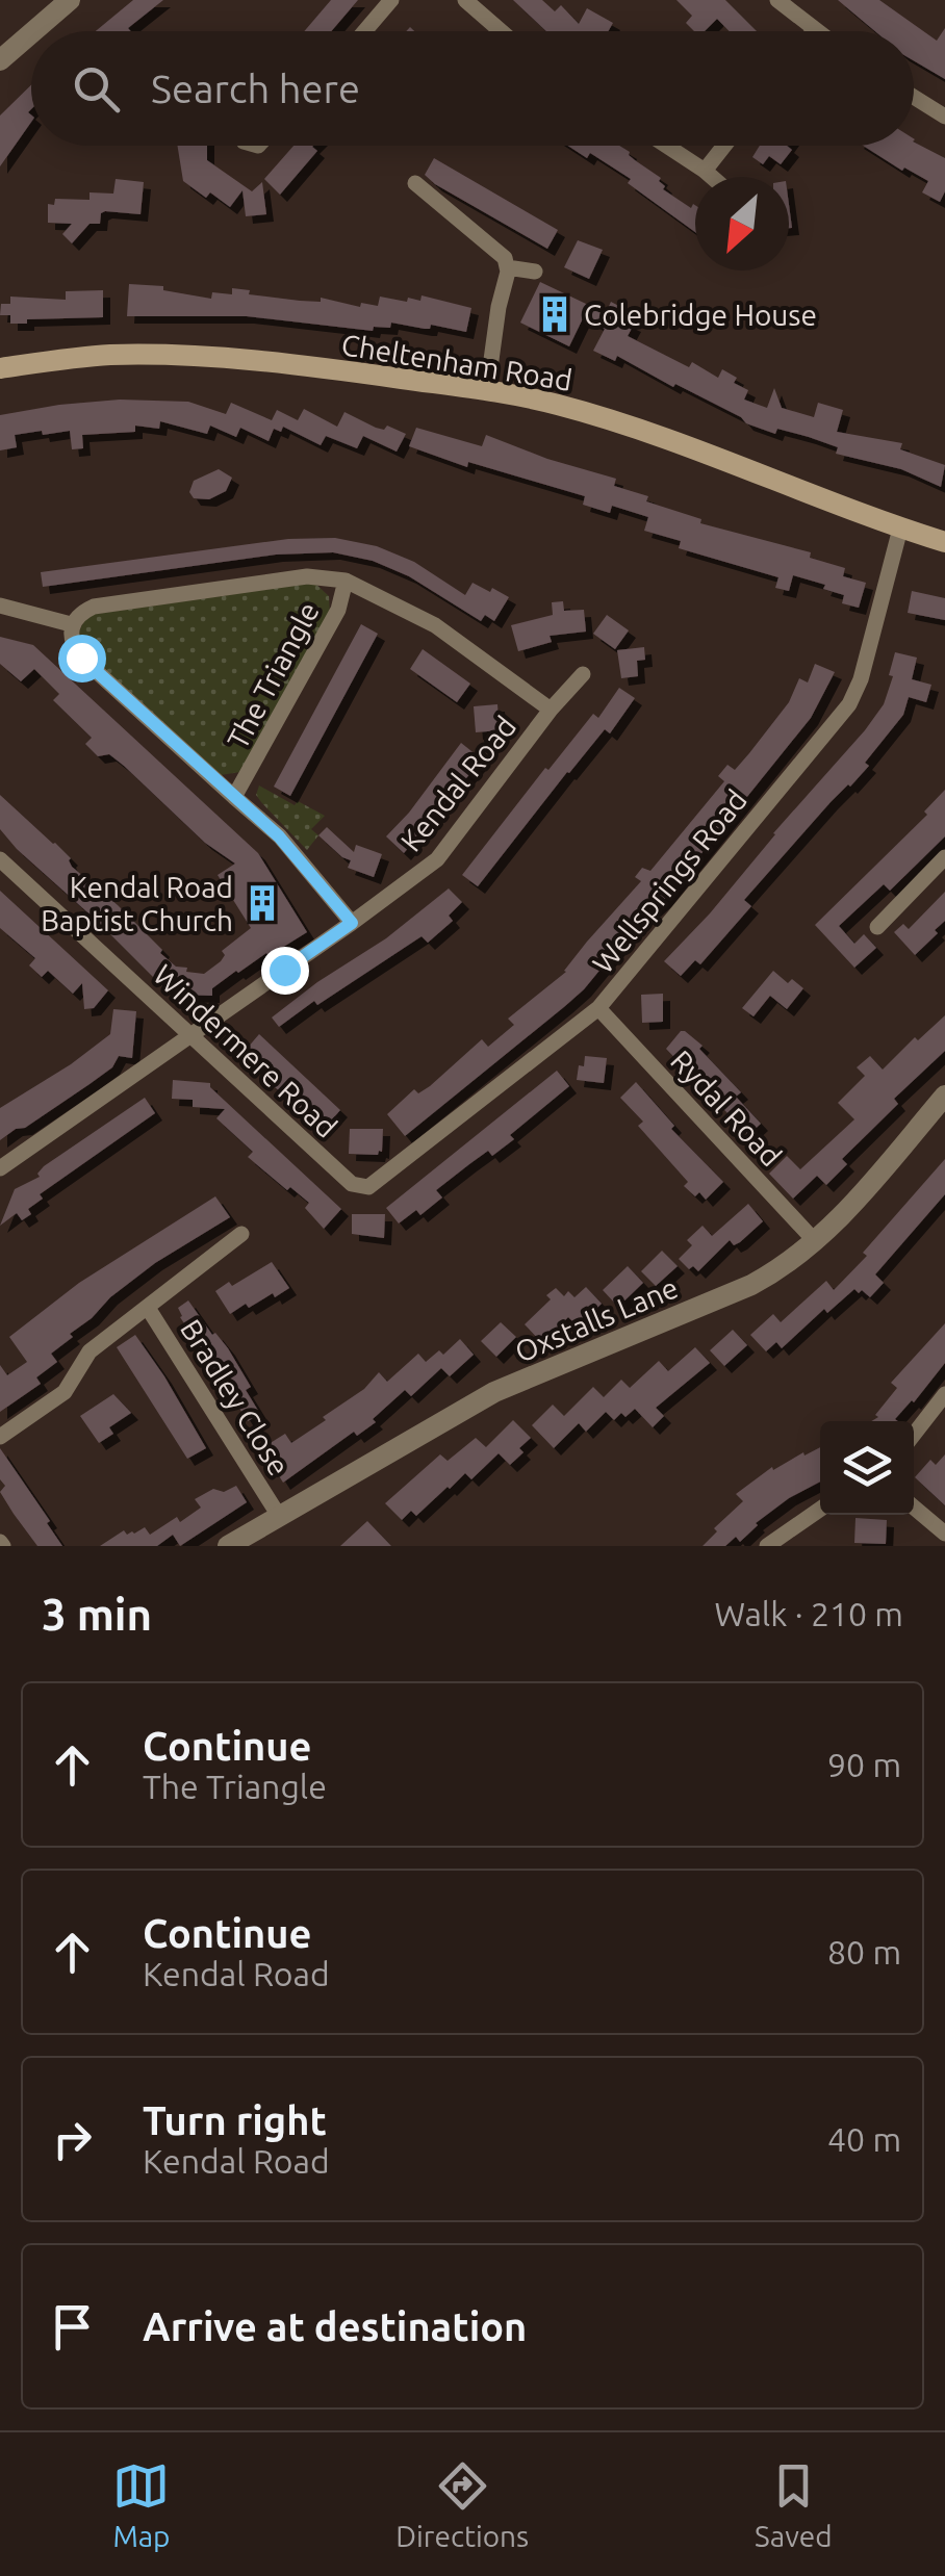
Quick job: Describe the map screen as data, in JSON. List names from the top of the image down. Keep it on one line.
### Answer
{"streets":{"main road":["Cheltenham Road"],"street":["The Triangle","Kendal Road","Wellsprings Road","Windermere Road","Rydal Road","Oxstalls Lane","Bradley Close"]},"crossings":[["Cheltenham Road","Wellsprings Road"],["The Triangle","Kendal Road"],["Kendal Road","Windermere Road"],["Wellsprings Road","Windermere Road"],["Wellsprings Road","Rydal Road"],["Rydal Road","Oxstalls Lane"],["Oxstalls Lane","Bradley Close"]],"places":{"building":["Colebridge House","Kendal Road Baptist Church"]},"north":"bottom left","page":{"search":"Search here","heading":["3 min","Walk · 210 m"],"list":[["Continue","The Triangle","90 m"],["Continue","Kendal Road","80 m"],["Turn right","Kendal Road","40 m"],"Arrive at destination"],"nav":["Map","Directions","Saved"]}}
